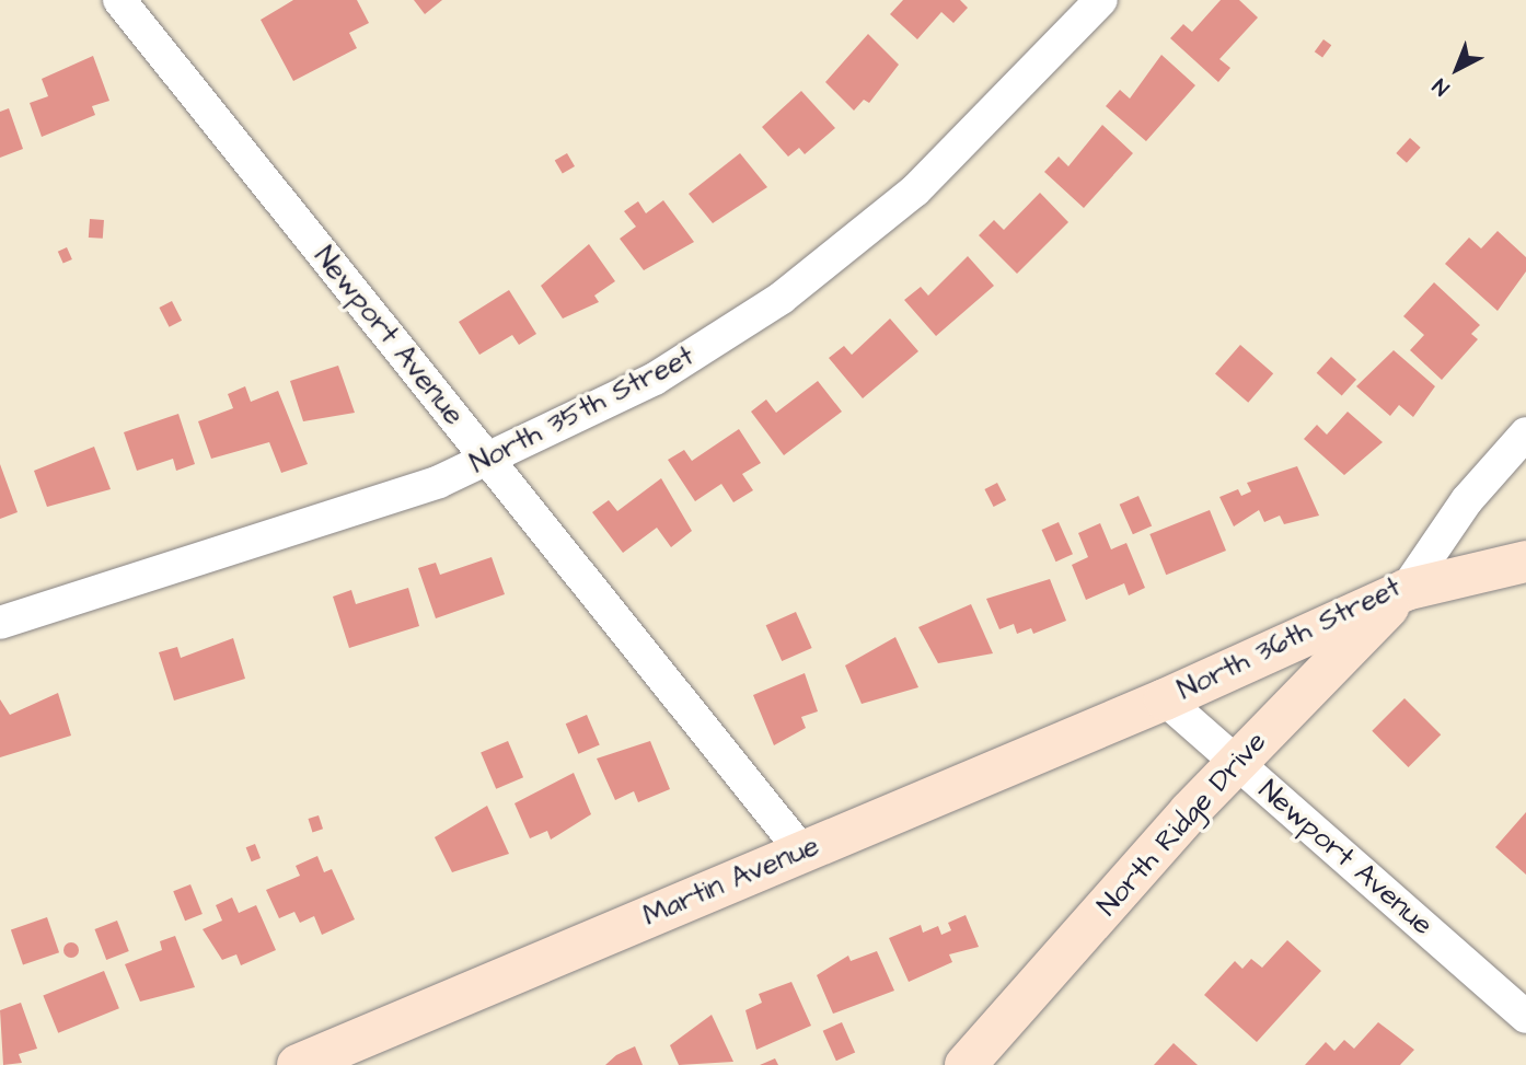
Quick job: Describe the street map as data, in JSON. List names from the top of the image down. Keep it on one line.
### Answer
{"streets":{"main road":["North 36th Street","North Ridge Drive","Martin Avenue"],"street":["Newport Avenue","North 35th Street"]},"crossings":[["Newport Avenue","North 35th Street"],["Newport Avenue","North 36th Street"],["Newport Avenue","North Ridge Drive"],["Newport Avenue","Martin Avenue"],["North 36th Street","North Ridge Drive"],["North 36th Street","Martin Avenue"]],"north":"bottom left"}
